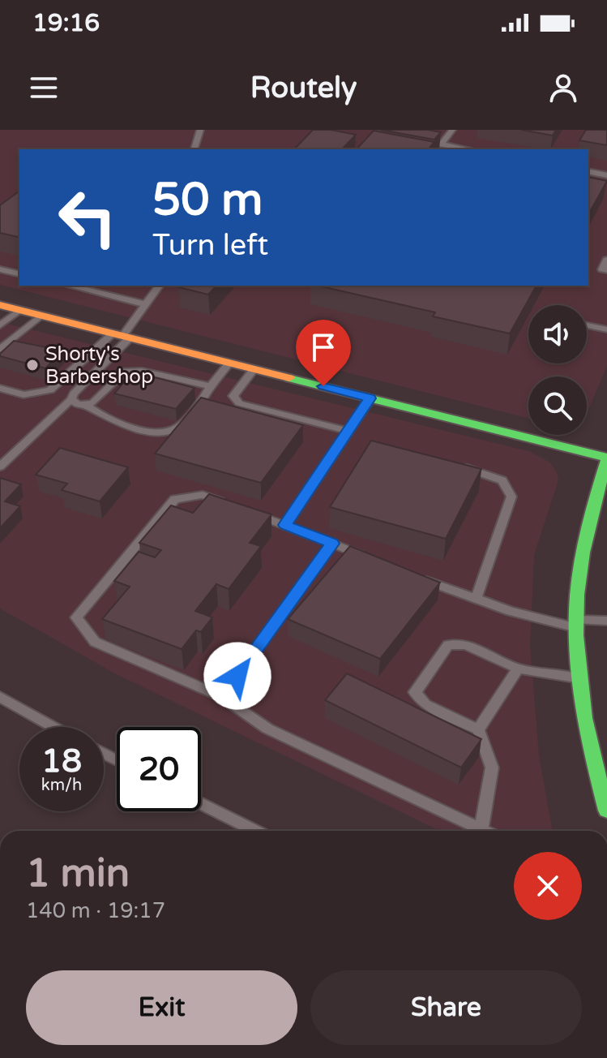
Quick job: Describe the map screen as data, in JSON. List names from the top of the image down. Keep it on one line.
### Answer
{"places":["Shorty's Barbershop"],"page":{"status":"19:16","header":"Routely","turn":["50 m","Turn left"],"speed":"18 km/h","limit":"20","heading":["1 min","140 m · 19:17"],"buttons":["Exit","Share"]}}
